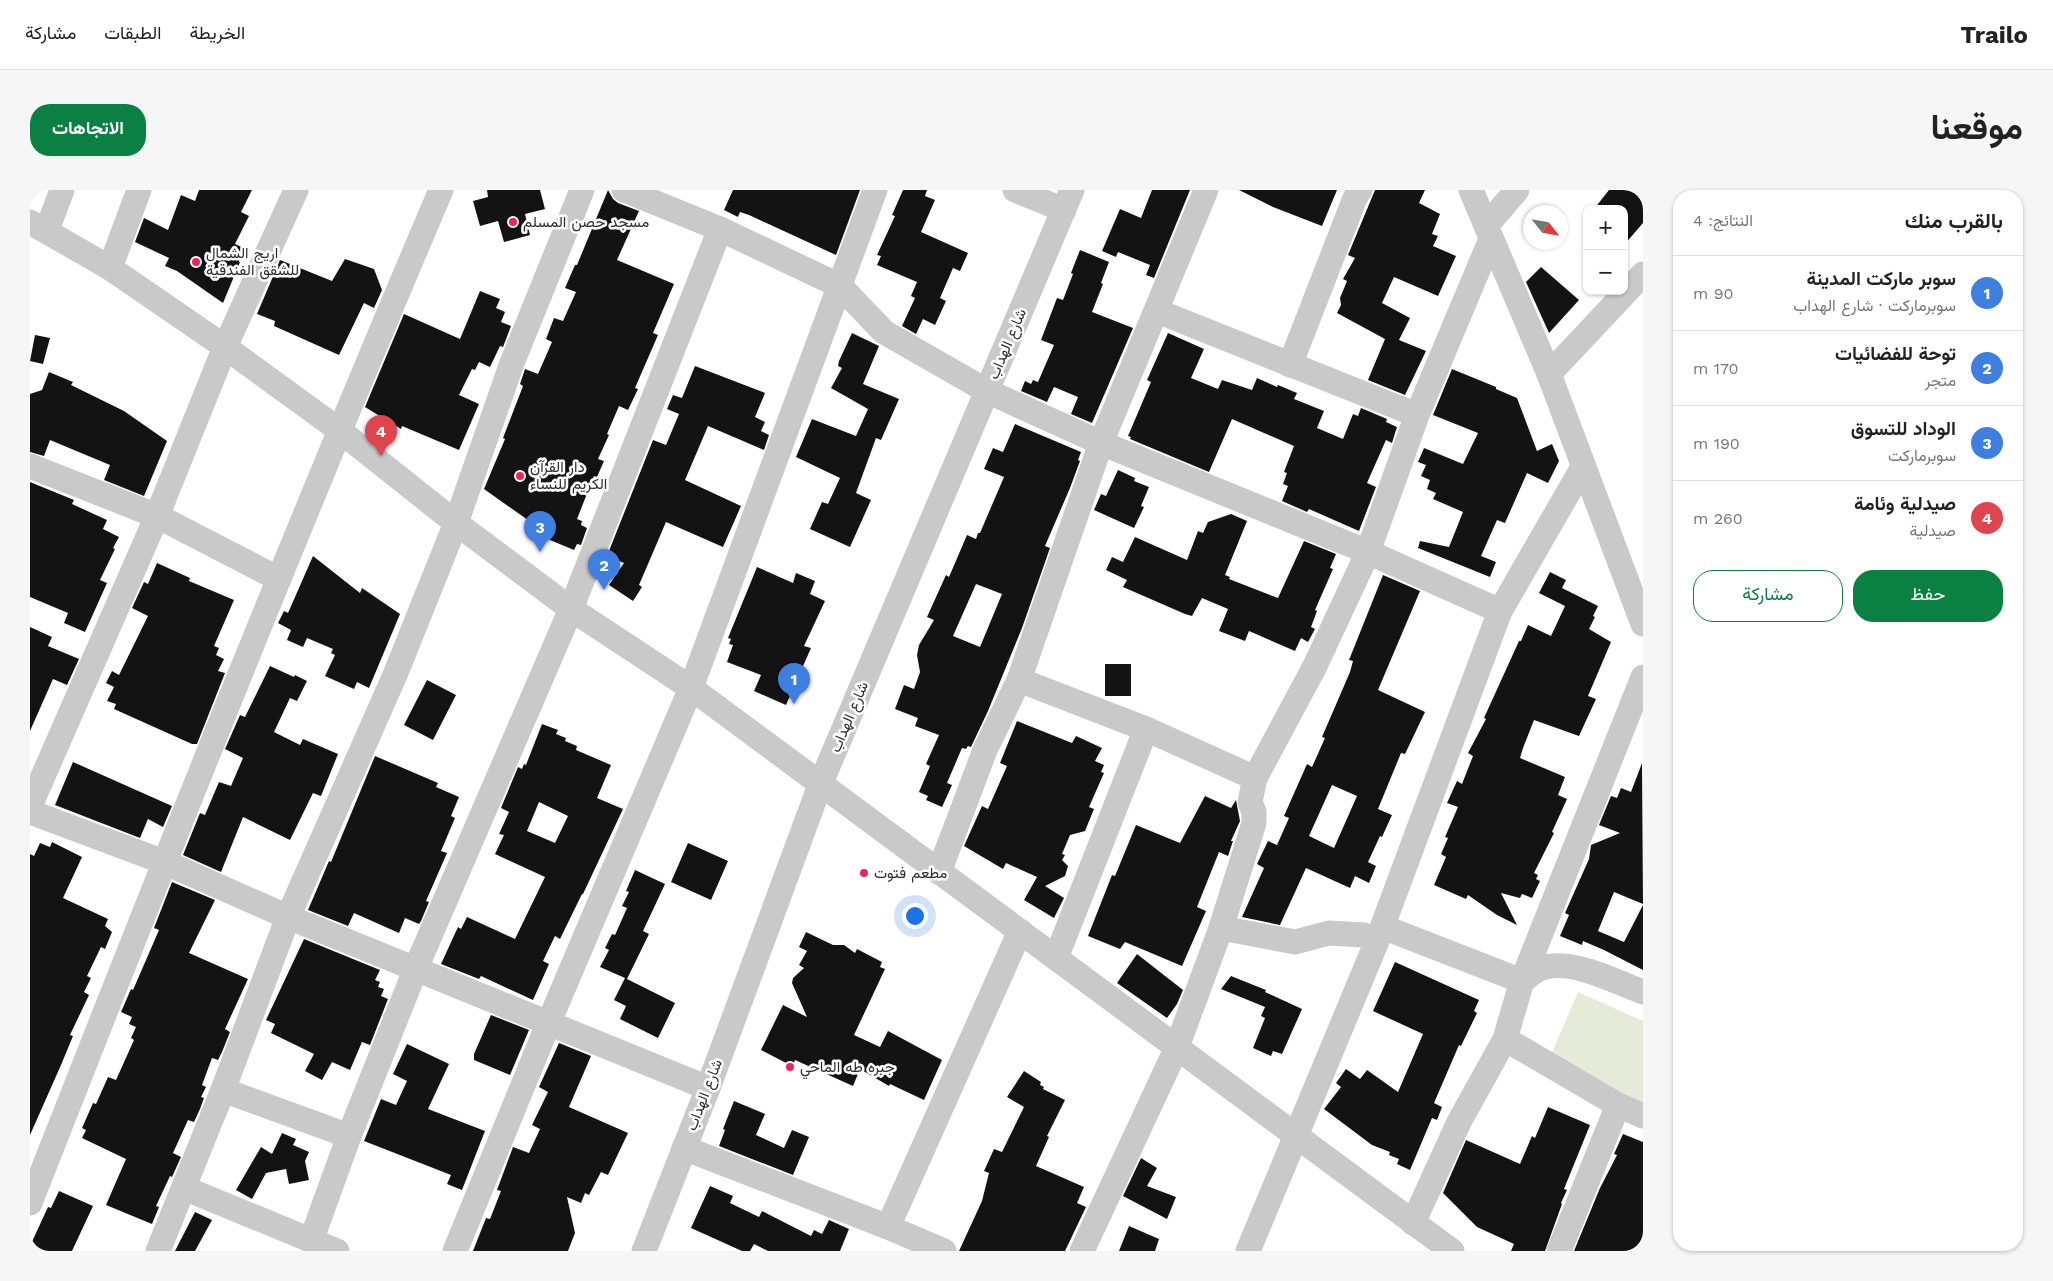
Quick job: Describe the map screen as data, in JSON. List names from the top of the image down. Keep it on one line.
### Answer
{"streets":{"street":["شارع الهداب"]},"places":["مسجد حصن المسلم","اريج الشمال للشقق الفندقية","دار القرآن الكريم للنساء","مطعم فتوت","جبره طه الماحي"],"north":"bottom right","page":{"header":"Trailo","nav":["الخريطة","الطبقات","مشاركة"],"title":"موقعنا","buttons":["الاتجاهات",["حفظ","مشاركة"]],"heading":["بالقرب منك","النتائج: 4"],"map_buttons":["+","−"],"list":[{"mark":"1","name":"سوبر ماركت المدينة","note":"سوبرماركت · شارع الهداب","value":"90 m"},{"mark":"2","name":"توحة للفضائيات","note":"متجر","value":"170 m"},{"mark":"3","name":"الوداد للتسوق","note":"سوبرماركت","value":"190 m"},{"mark":"4","name":"صيدلية وئامة","note":"صيدلية","value":"260 m"}],"pins":["4","3","2","1"]}}
